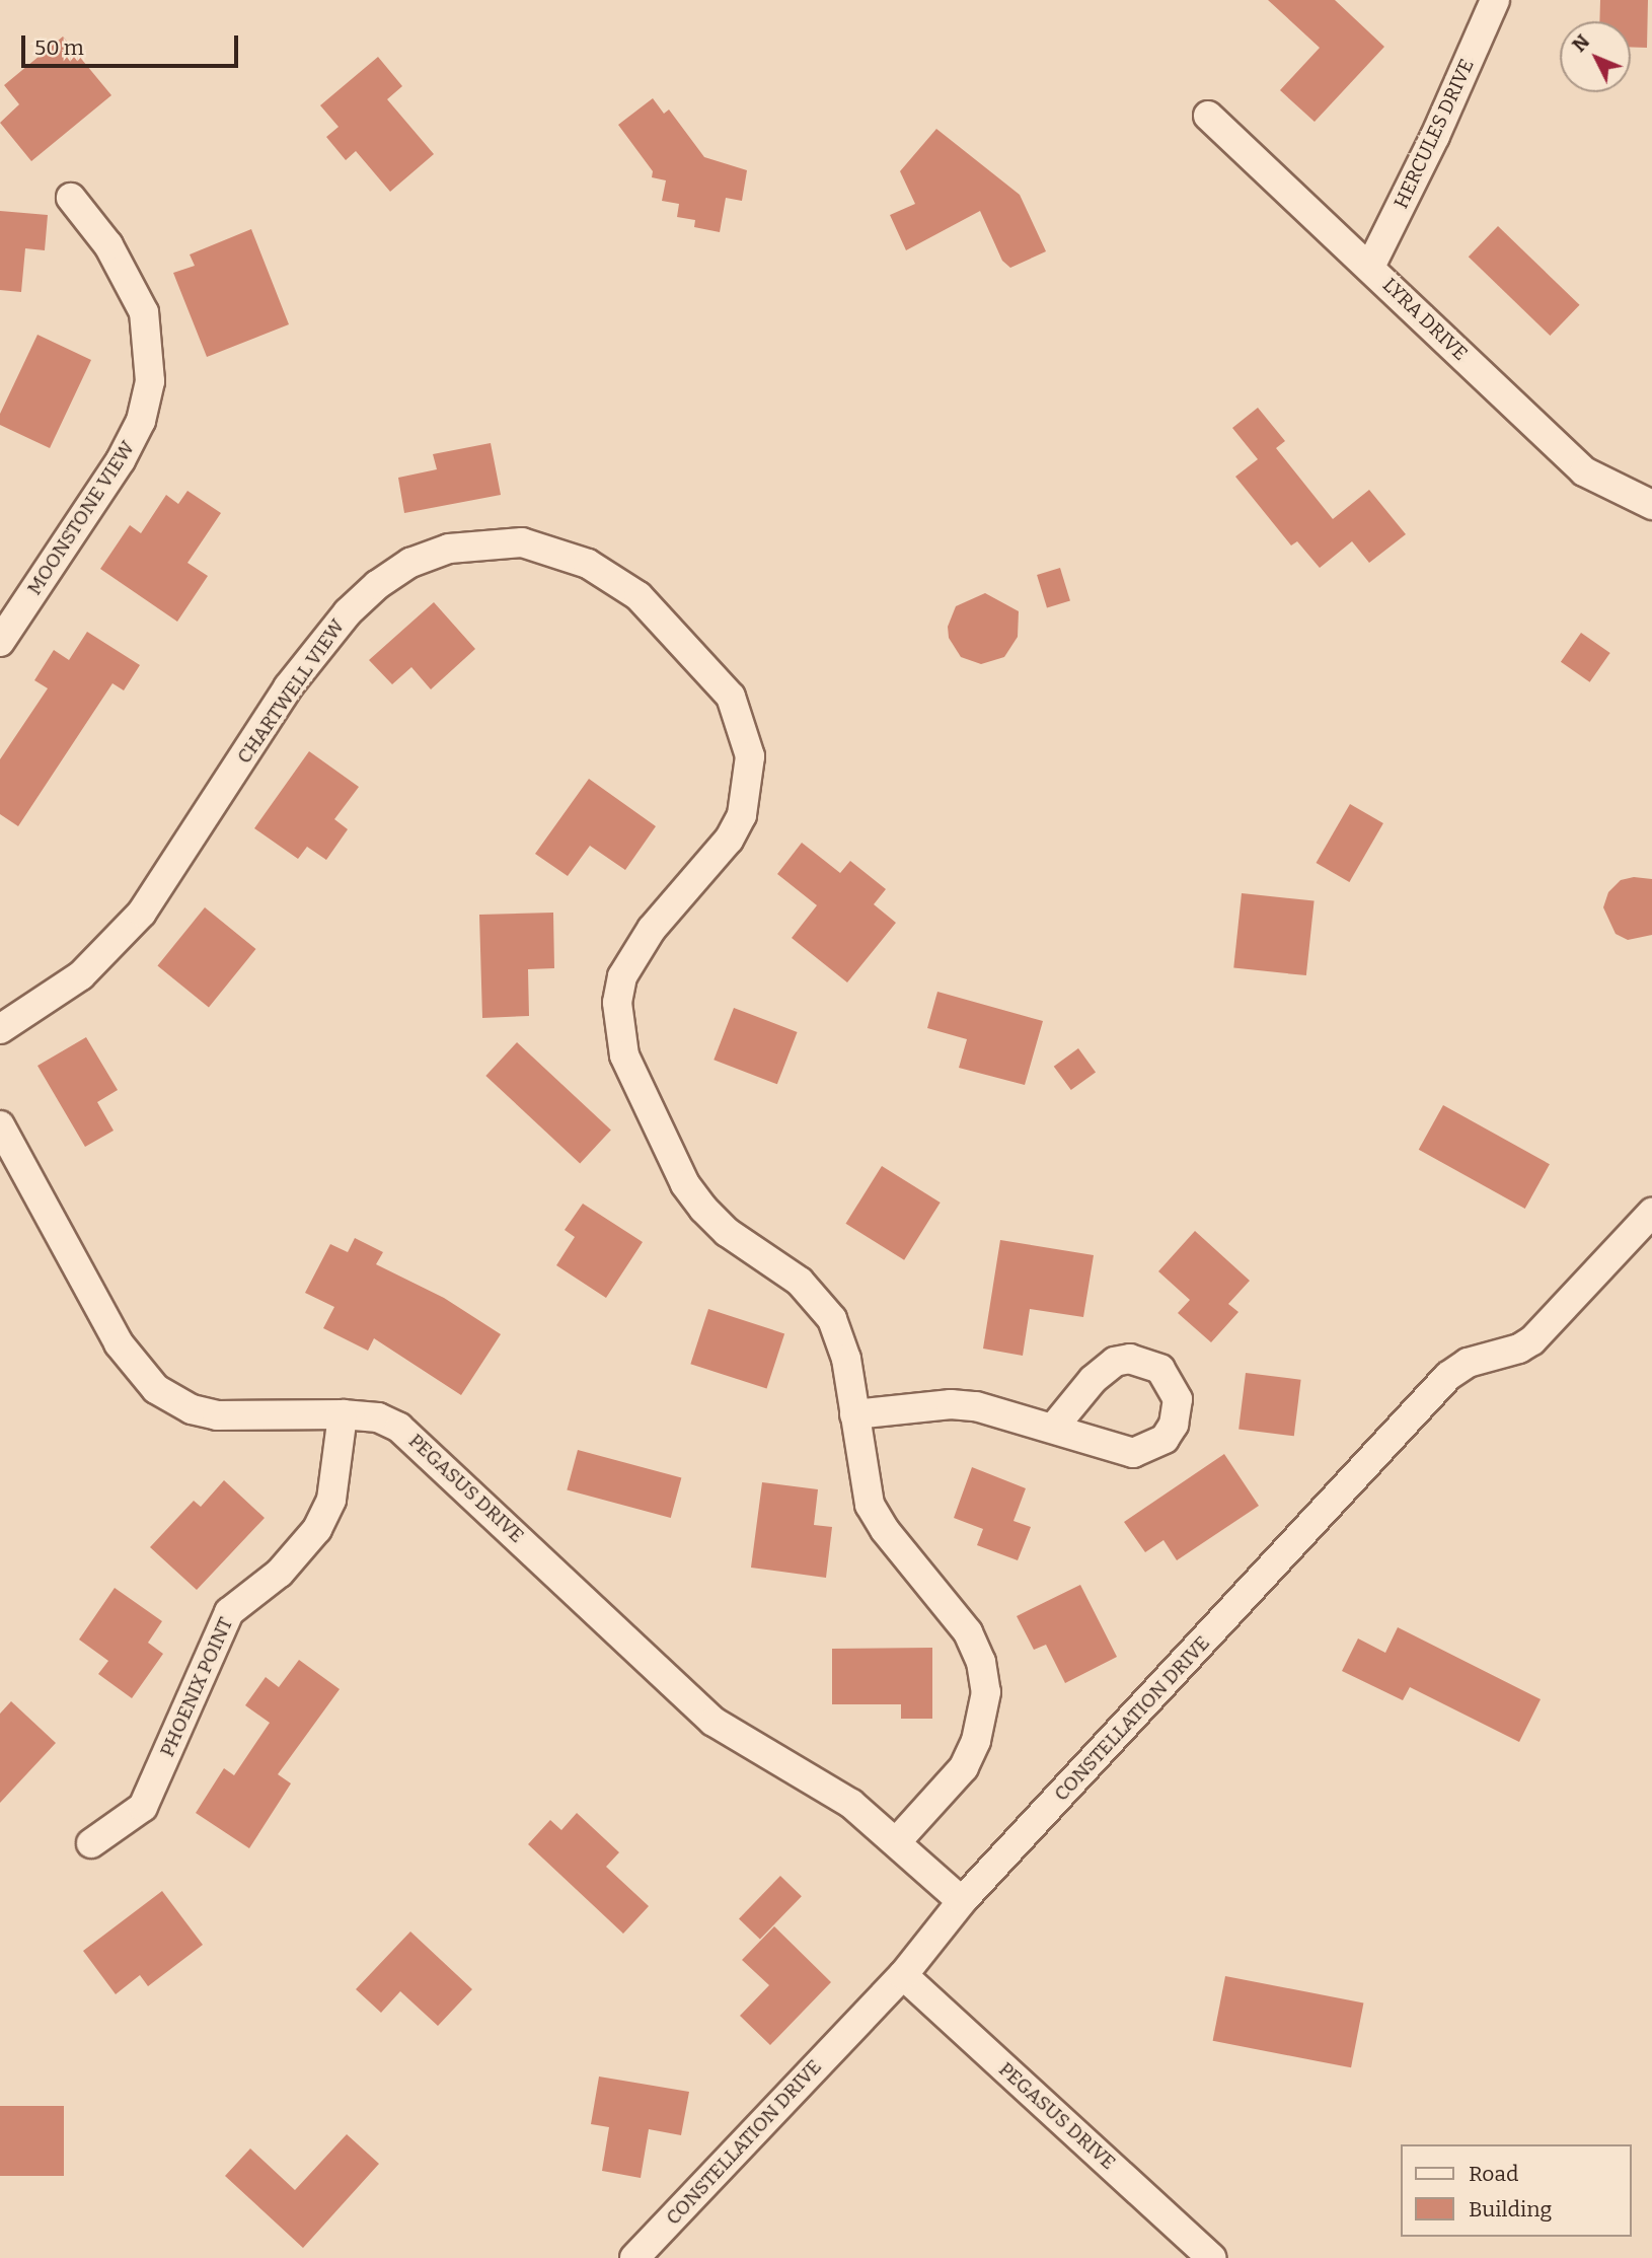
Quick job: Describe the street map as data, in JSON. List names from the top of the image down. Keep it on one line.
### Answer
{"streets":{"street":["HERCULES DRIVE","LYRA DRIVE","MOONSTONE VIEW","CHARTWELL VIEW","PEGASUS DRIVE","PHOENIX POINT","CONSTELLATION DRIVE"]},"crossings":[["HERCULES DRIVE","LYRA DRIVE"],["CHARTWELL VIEW","PEGASUS DRIVE"],["PEGASUS DRIVE","PHOENIX POINT"],["PEGASUS DRIVE","CONSTELLATION DRIVE"]],"legend":["Road","Building"],"scale_bar":"50 m","north":"top left"}
